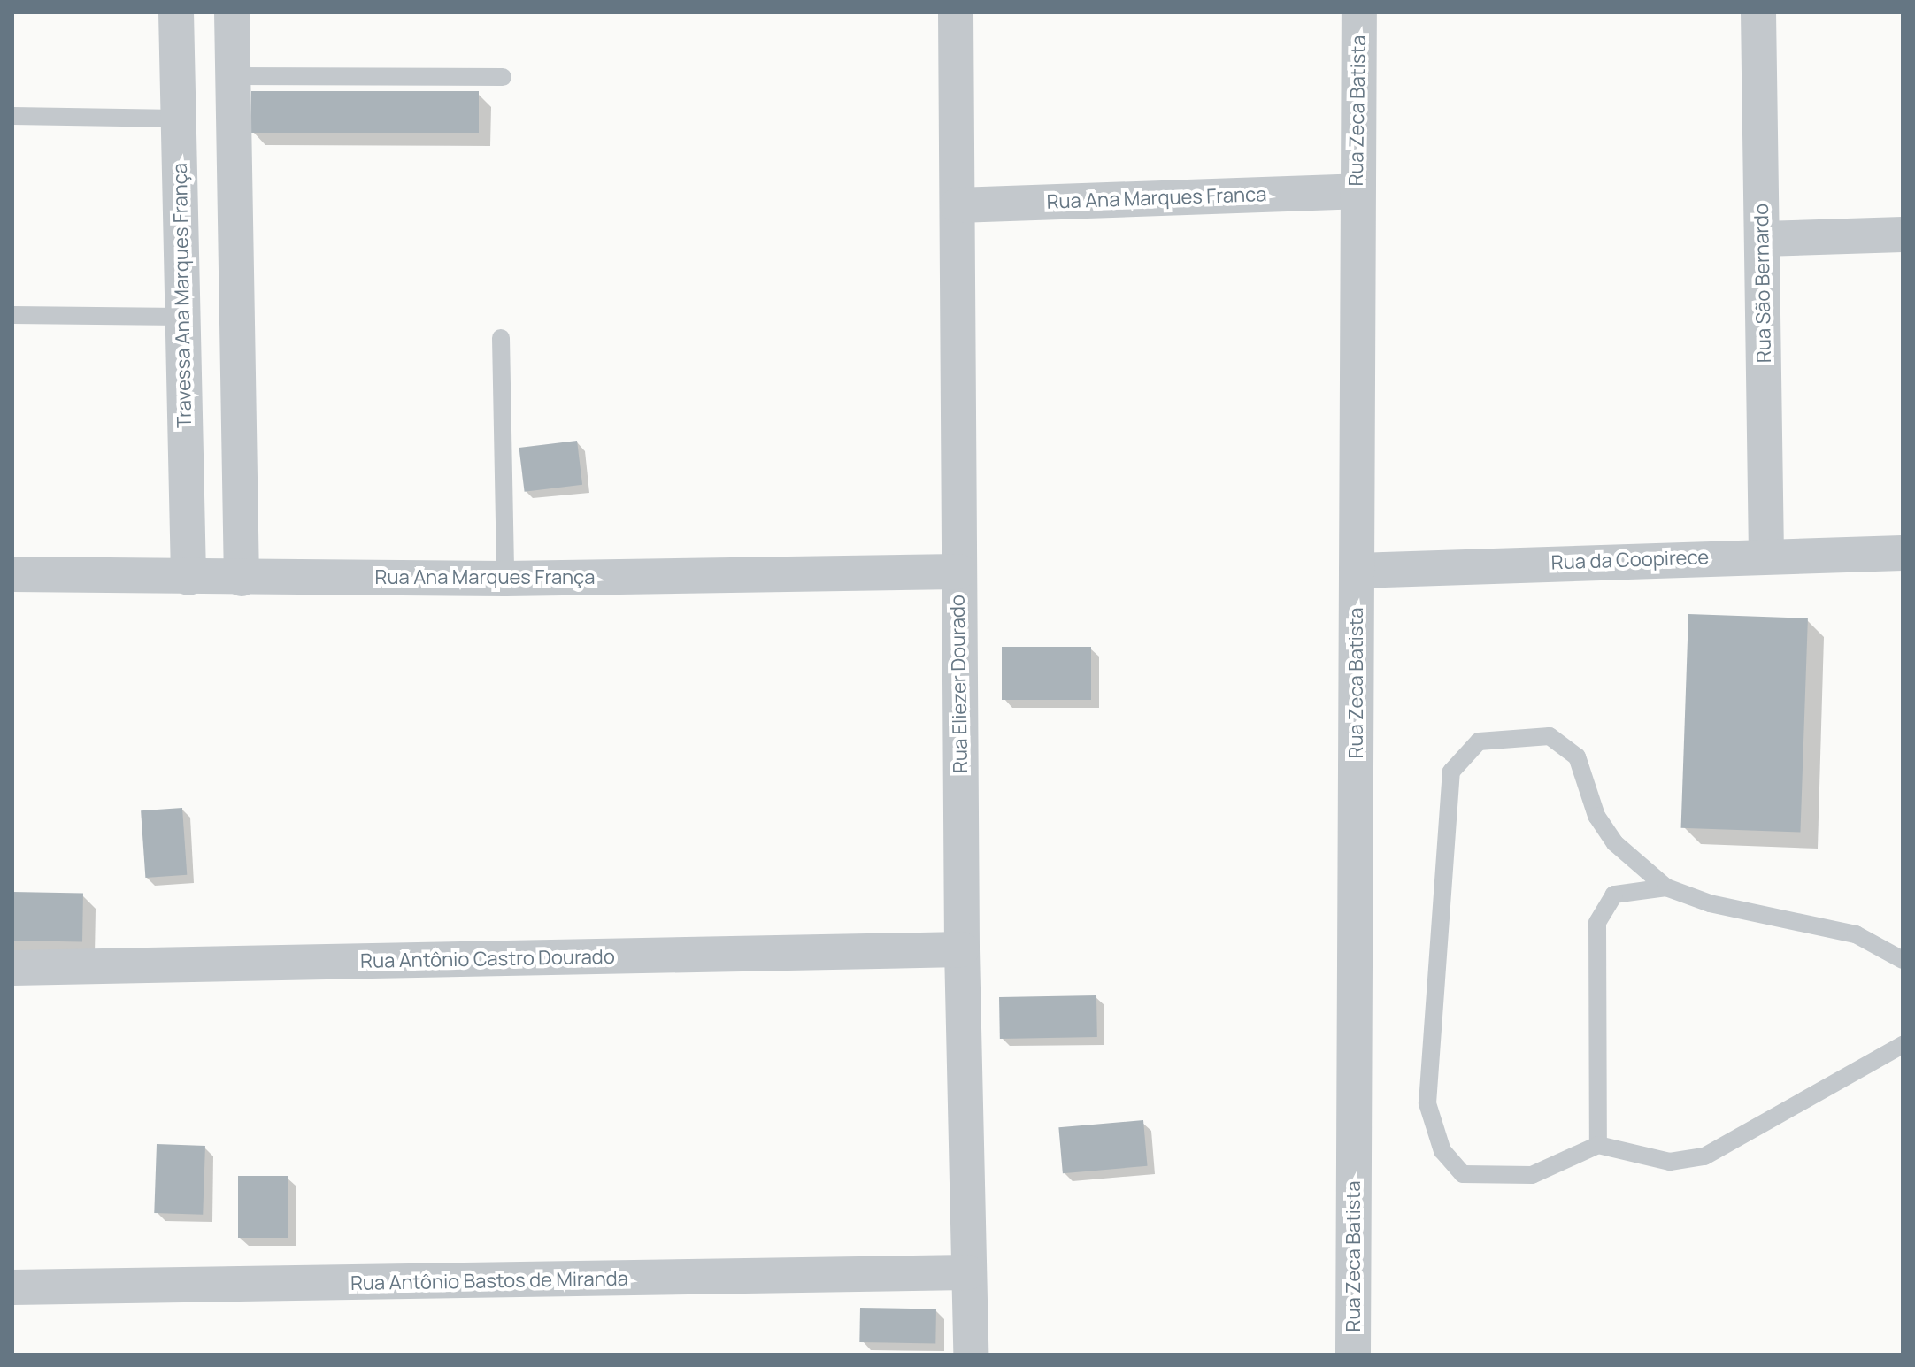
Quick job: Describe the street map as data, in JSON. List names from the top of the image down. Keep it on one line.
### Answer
{"streets":{"street":["Rua Zeca Batista","Rua Ana Marques Franca","Rua São Bernardo","Travessa Ana Marques França","Rua da Coopirece","Rua Ana Marques França","Rua Eliezer Dourado","Rua Antônio Castro Dourado","Rua Antônio Bastos de Miranda"]},"crossings":[["Rua Zeca Batista","Rua Ana Marques Franca"],["Rua Zeca Batista","Rua da Coopirece"],["Rua Ana Marques Franca","Rua Eliezer Dourado"],["Rua São Bernardo","Rua da Coopirece"],["Travessa Ana Marques França","Rua Ana Marques França"],["Rua Ana Marques França","Rua Eliezer Dourado"],["Rua Eliezer Dourado","Rua Antônio Castro Dourado"],["Rua Eliezer Dourado","Rua Antônio Bastos de Miranda"]]}
